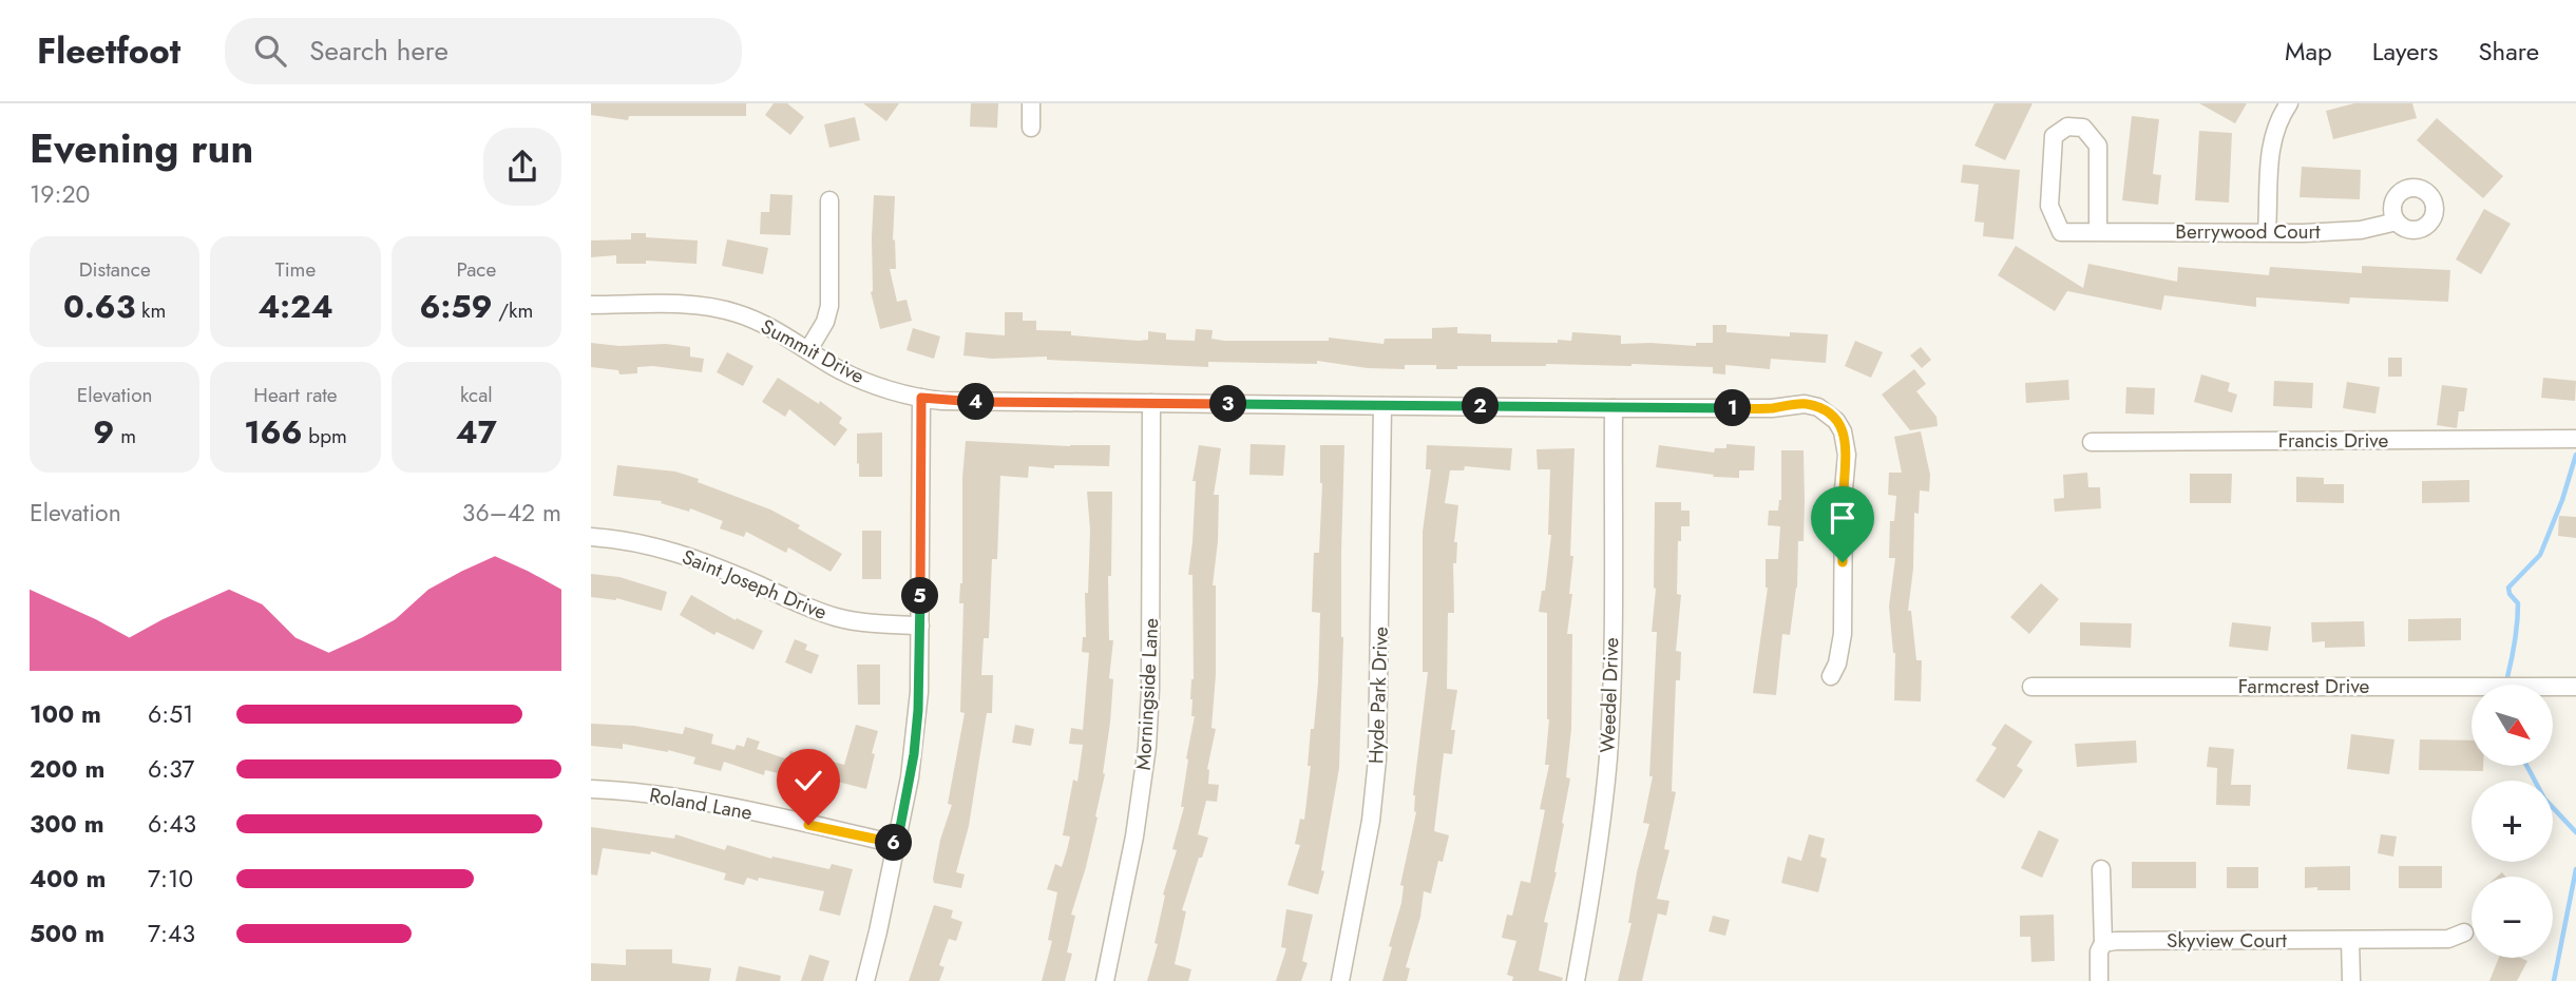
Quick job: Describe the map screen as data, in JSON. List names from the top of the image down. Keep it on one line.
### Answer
{"streets":{"street":["Berrywood Court","Summit Drive","Francis Drive","Saint Joseph Drive","Farmcrest Drive","Morningside Lane","Hyde Park Drive","Weedel Drive","Roland Lane","Skyview Court"]},"crossings":[["Summit Drive","Morningside Lane"],["Summit Drive","Hyde Park Drive"],["Summit Drive","Weedel Drive"]],"north":"bottom right","page":{"header":"Fleetfoot","search":"Search here","nav":["Map","Layers","Share"],"heading":["Evening run","19:20"],"stats":[["Distance","0.63 km"],["Time","4:24"],["Pace","6:59 /km"],["Elevation","9 m"],["Heart rate","166 bpm"],["kcal","47"]],"pins":["4","3","2","1","5","6"],"chart":["Elevation","36–42 m"],"map_buttons":["+","−"],"list":[{"name":"100 m","note":"6:51"},{"name":"200 m","note":"6:37"},{"name":"300 m","note":"6:43"},{"name":"400 m","note":"7:10"},{"name":"500 m","note":"7:43"}]}}
